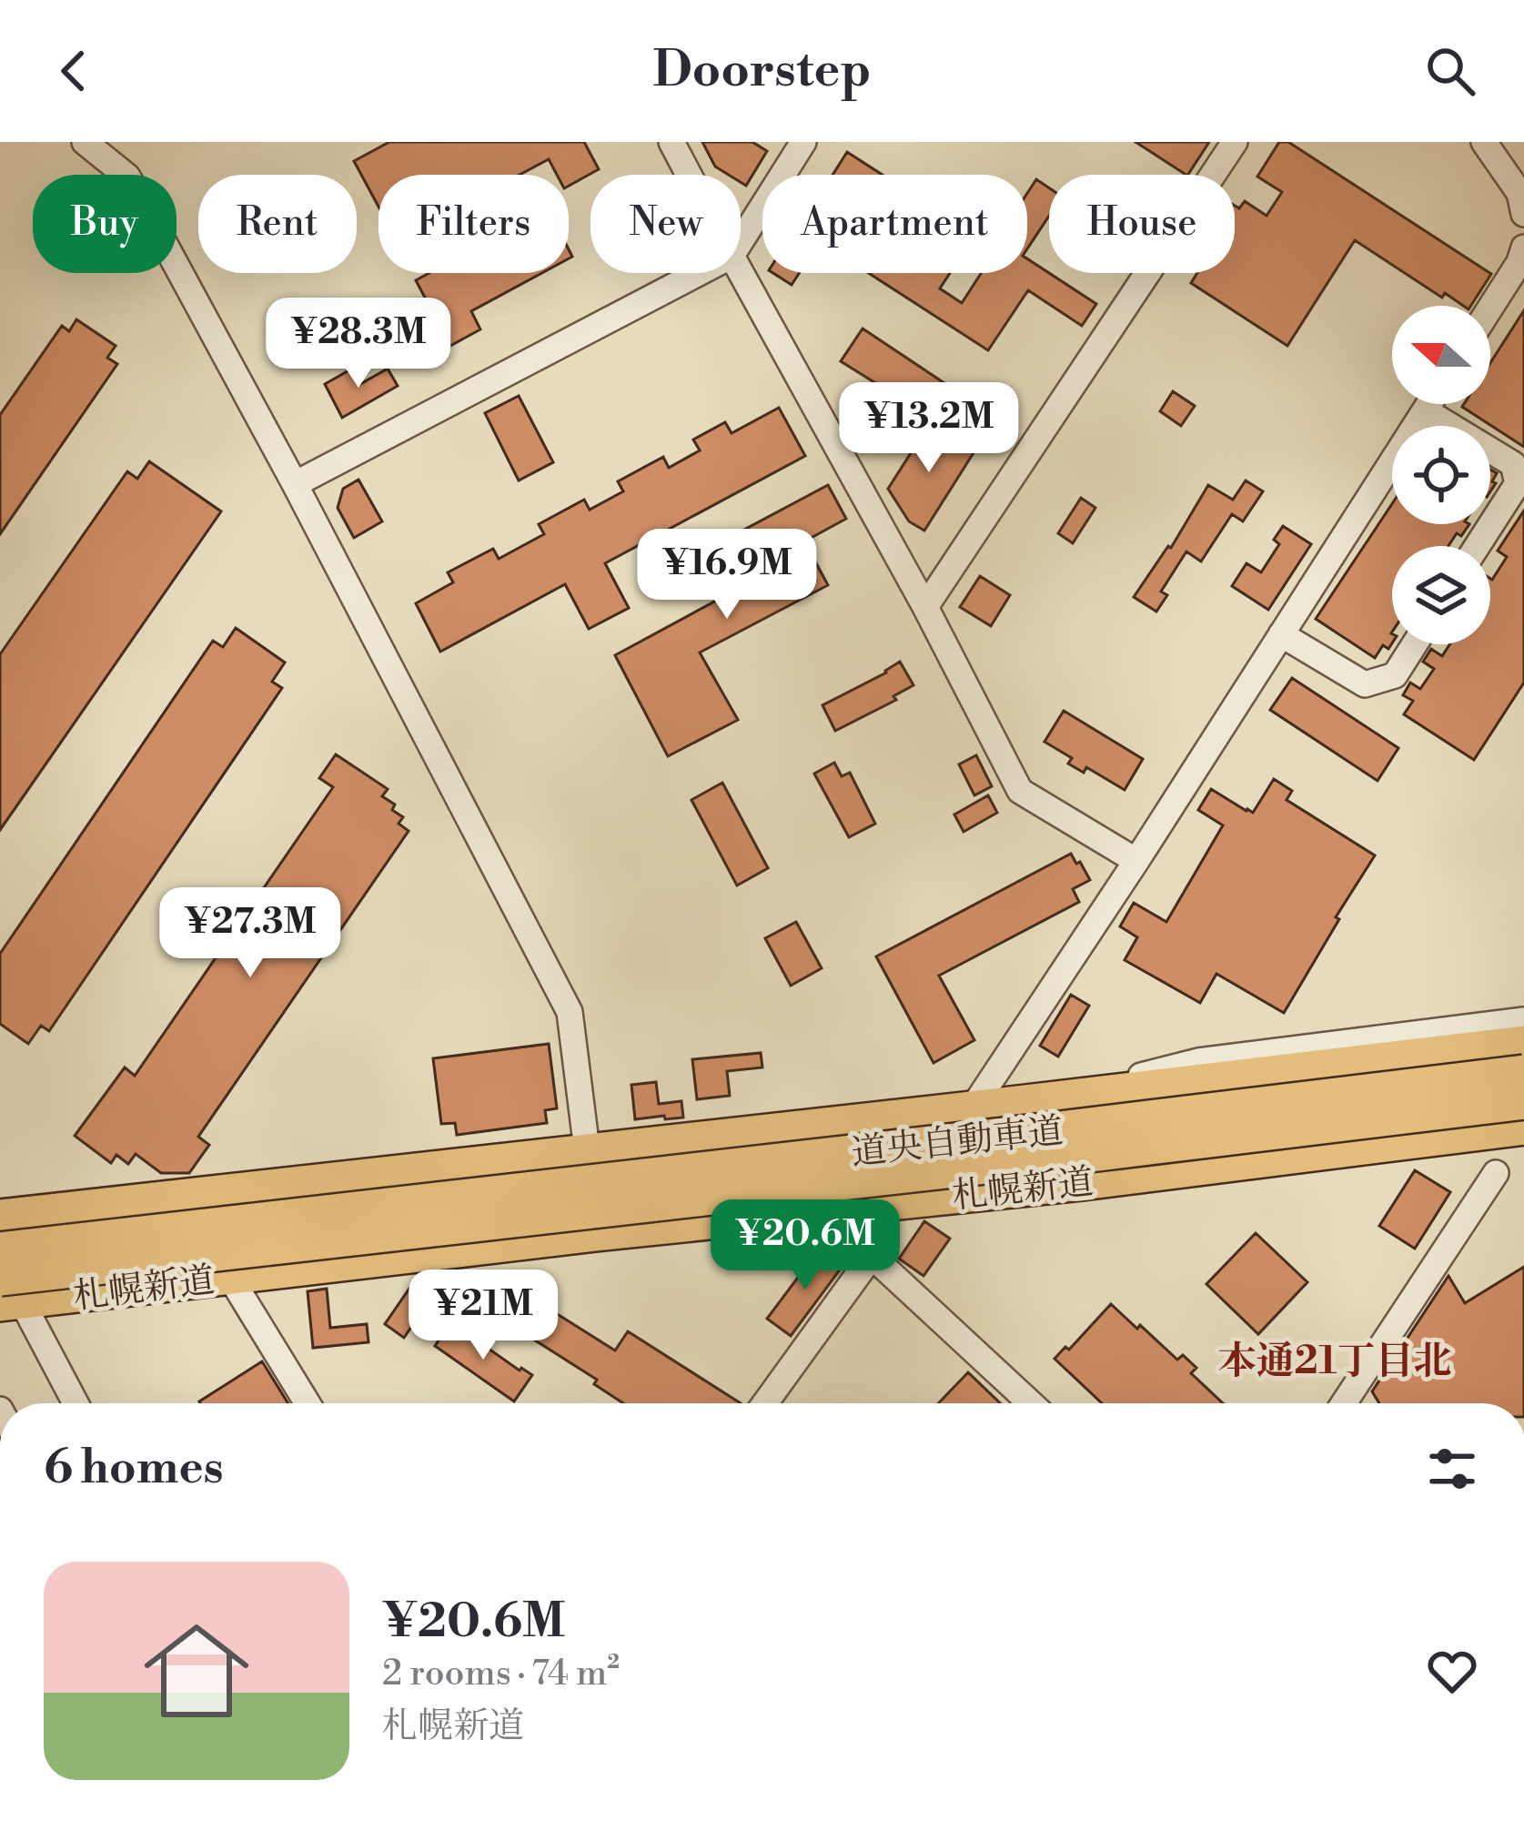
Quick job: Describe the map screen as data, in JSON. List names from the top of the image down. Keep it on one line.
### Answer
{"streets":{"highway":["道央自動車道","札幌新道"]},"crossings":[["道央自動車道","札幌新道"]],"districts":["本通21丁目北"],"north":"left","page":{"header":"Doorstep","chip":["Buy","Rent","Filters","New","Apartment","House"],"price":["¥28.3M","¥13.2M","¥16.9M","¥27.3M","¥20.6M","¥21M"],"heading":"6 homes","list":[{"name":"¥20.6M","note":"2 rooms · 74 m² · 札幌新道"}]}}
